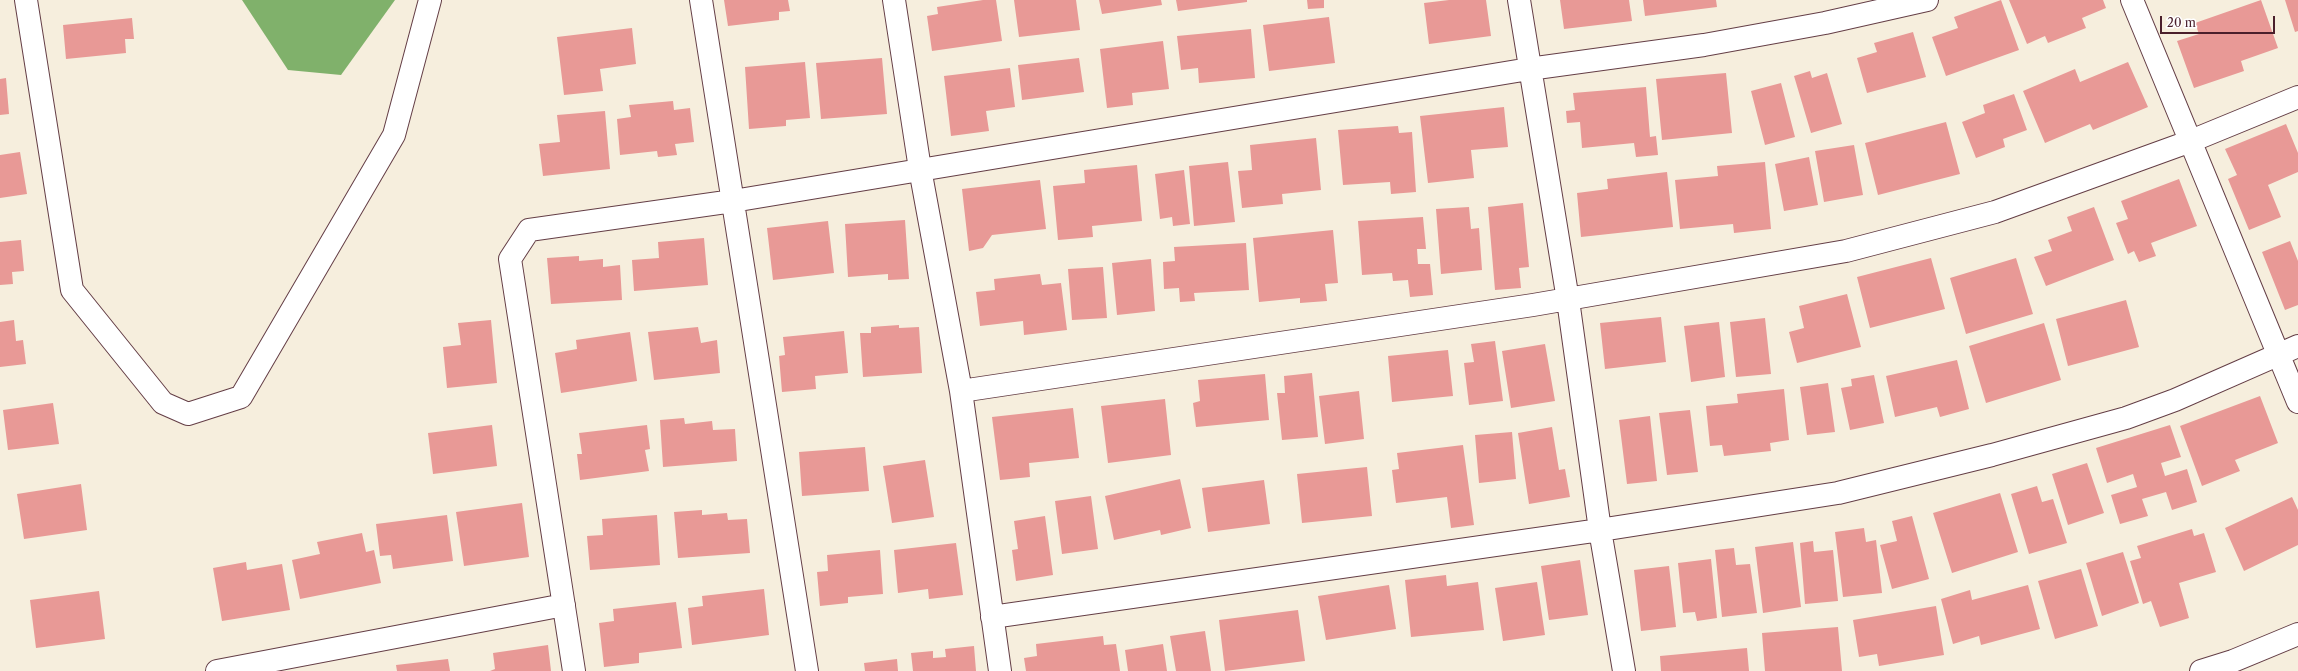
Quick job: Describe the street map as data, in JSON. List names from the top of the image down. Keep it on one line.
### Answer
{"scale_bar":"20 m"}
